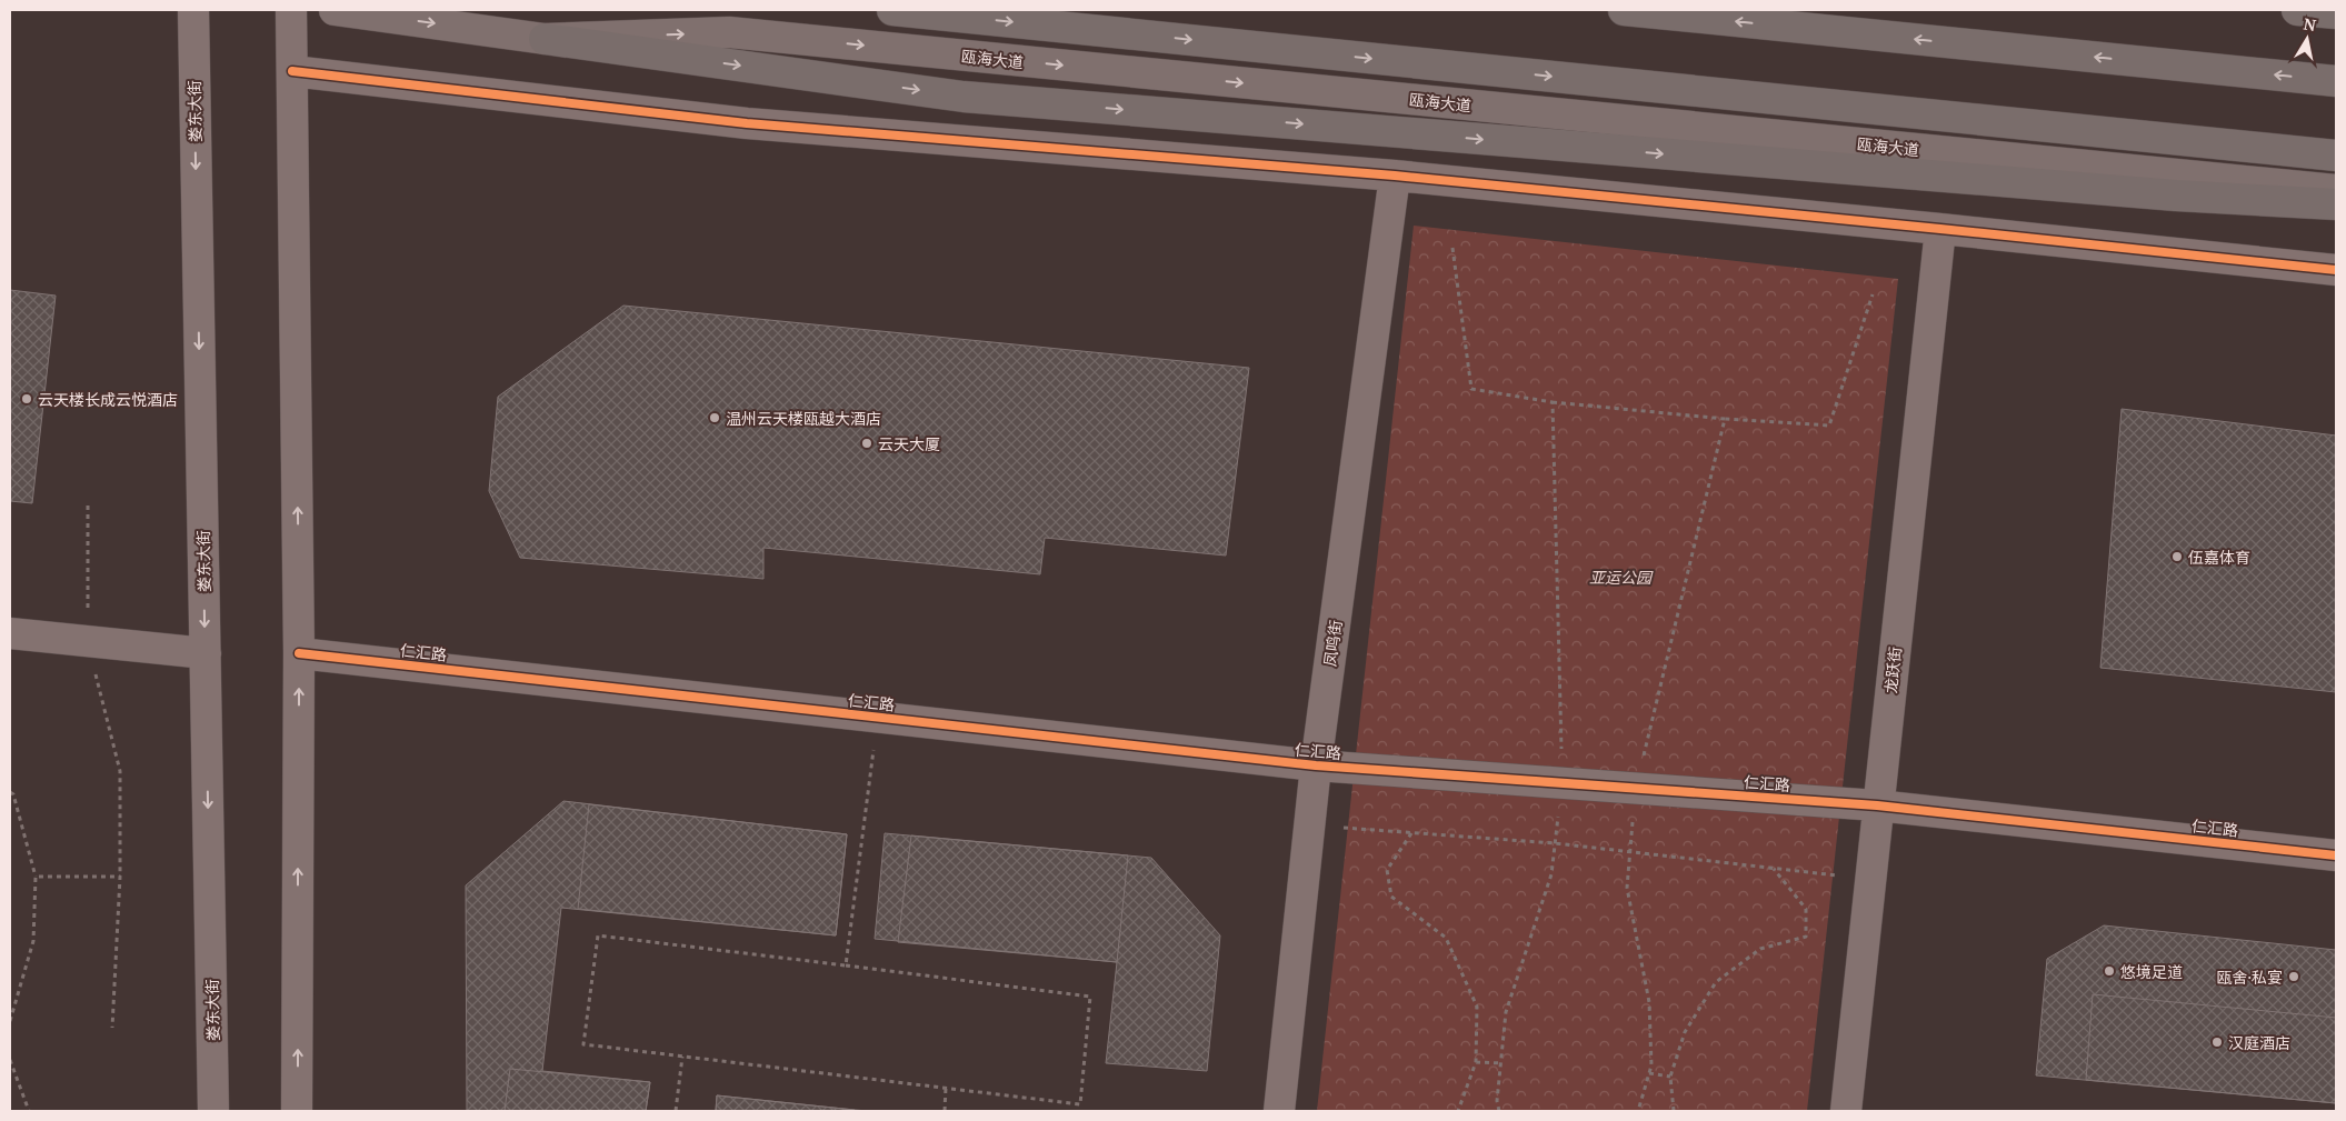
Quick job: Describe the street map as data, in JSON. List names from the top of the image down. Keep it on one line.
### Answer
{"streets":{"main road":["瓯海大道"],"street":["娄东大街","凤鸣街","仁汇路","龙跃街"]},"crossings":[["凤鸣街","仁汇路"],["仁汇路","龙跃街"]],"one_way":["瓯海大道"],"parks":["亚运公园"],"places":["云天楼长成云悦酒店","温州云天楼瓯越大酒店","云天大厦","伍嘉体育","悠境足道","瓯舍·私宴","汉庭酒店"],"north":"top"}
